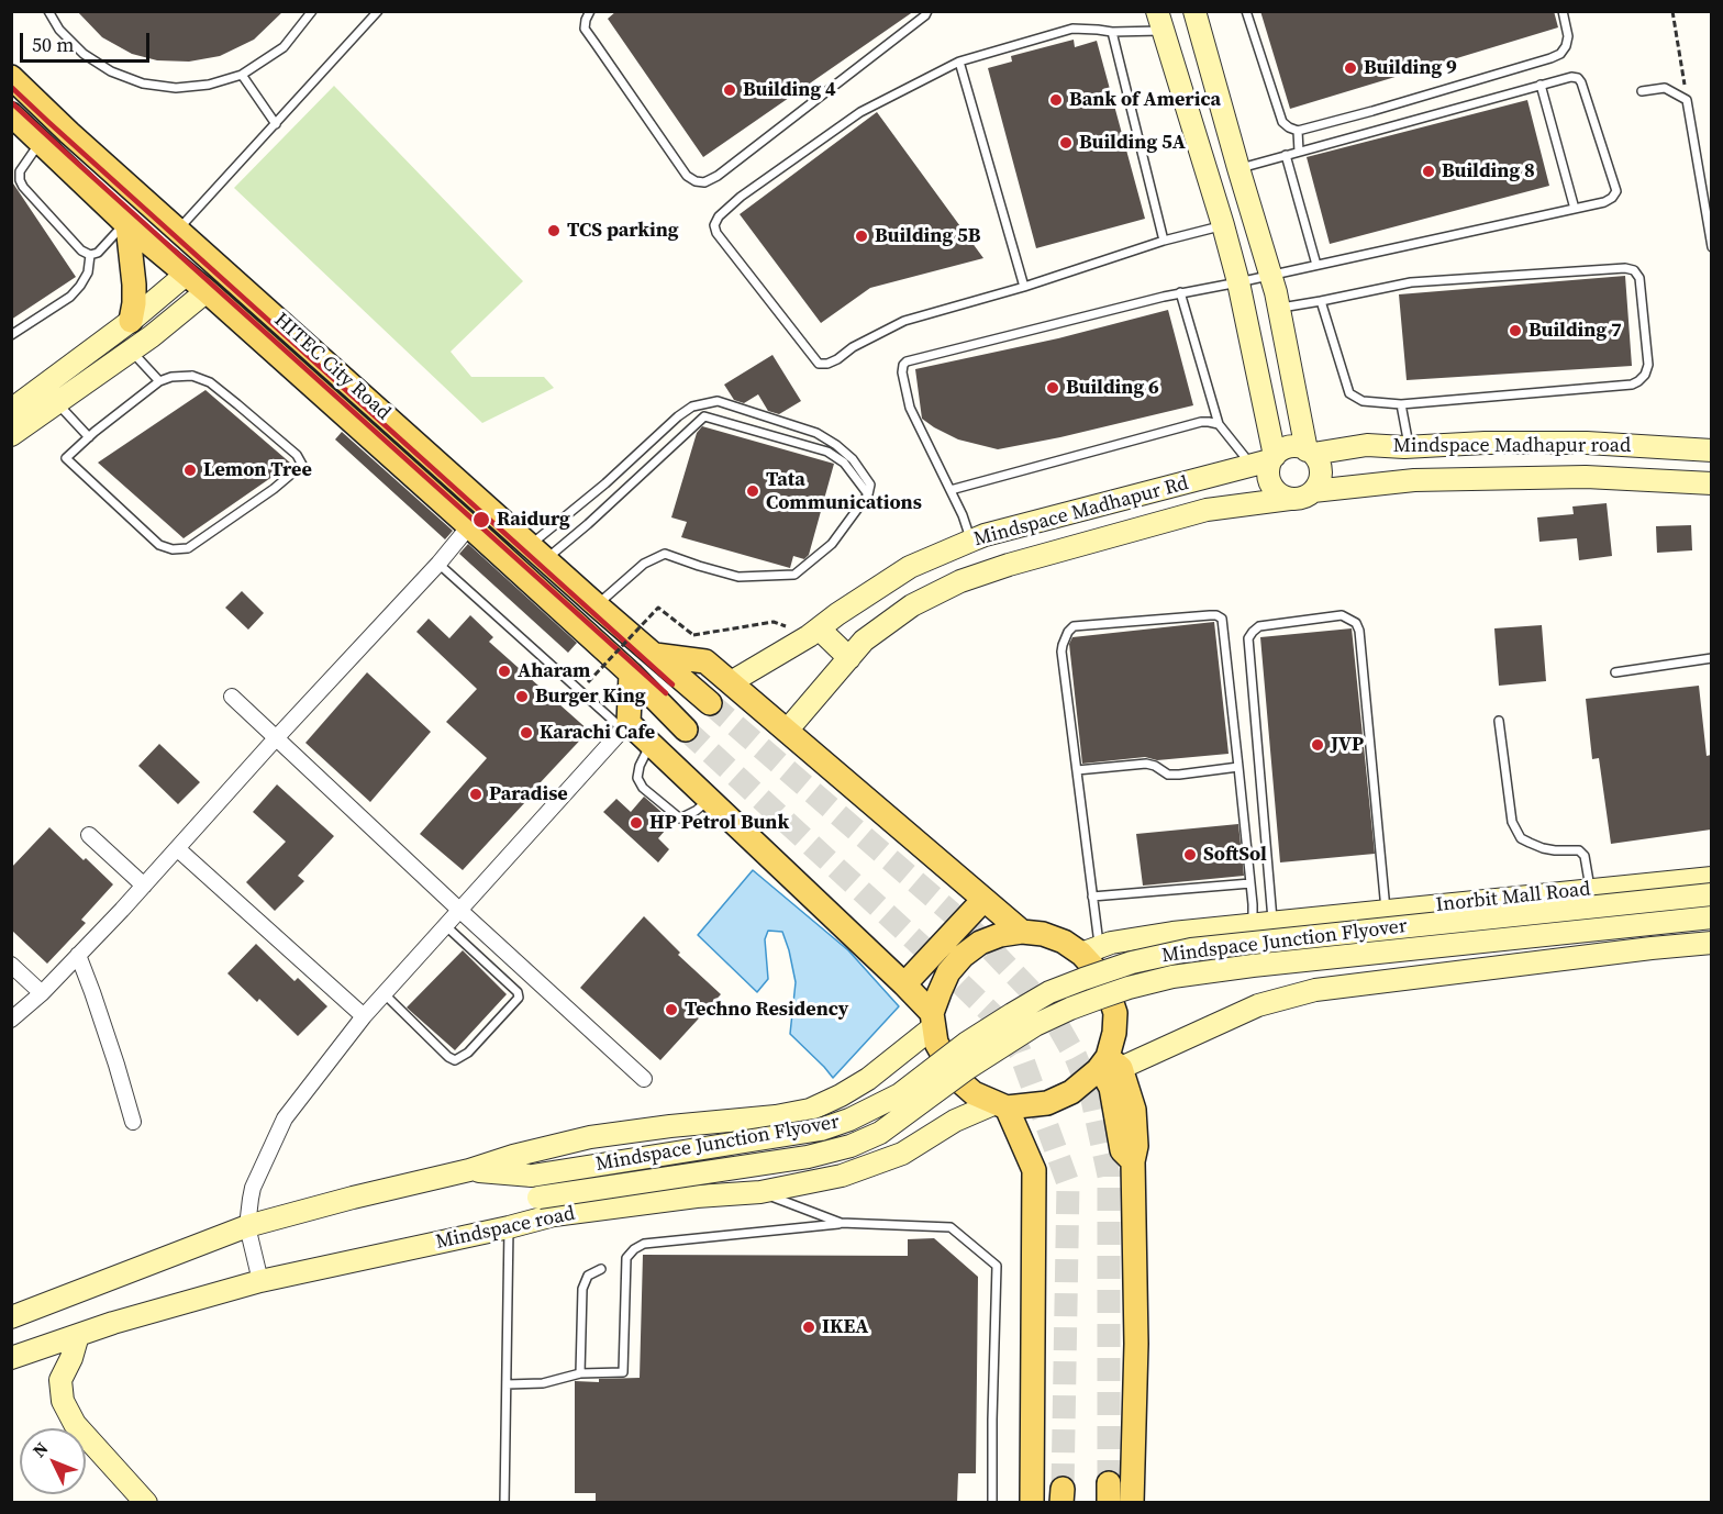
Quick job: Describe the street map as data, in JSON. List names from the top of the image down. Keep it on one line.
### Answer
{"streets":{"main road":["HITEC City Road","Mindspace Madhapur road","Mindspace Madhapur Rd","Inorbit Mall Road","Mindspace Junction Flyover","Mindspace road"]},"crossings":[["Mindspace Madhapur road","Mindspace Madhapur Rd"],["Inorbit Mall Road","Mindspace road"],["Mindspace Junction Flyover","Mindspace road"]],"places":["Building 9","Building 4","Bank of America","Building 5A","Building 8","TCS parking","Building 5B","Building 7","Building 6","Lemon Tree","Tata Communications","Raidurg","Aharam","Burger King","Karachi Cafe","JVP","Paradise","HP Petrol Bunk","SoftSol","Techno Residency","IKEA"],"scale_bar":"50 m","north":"top left"}
